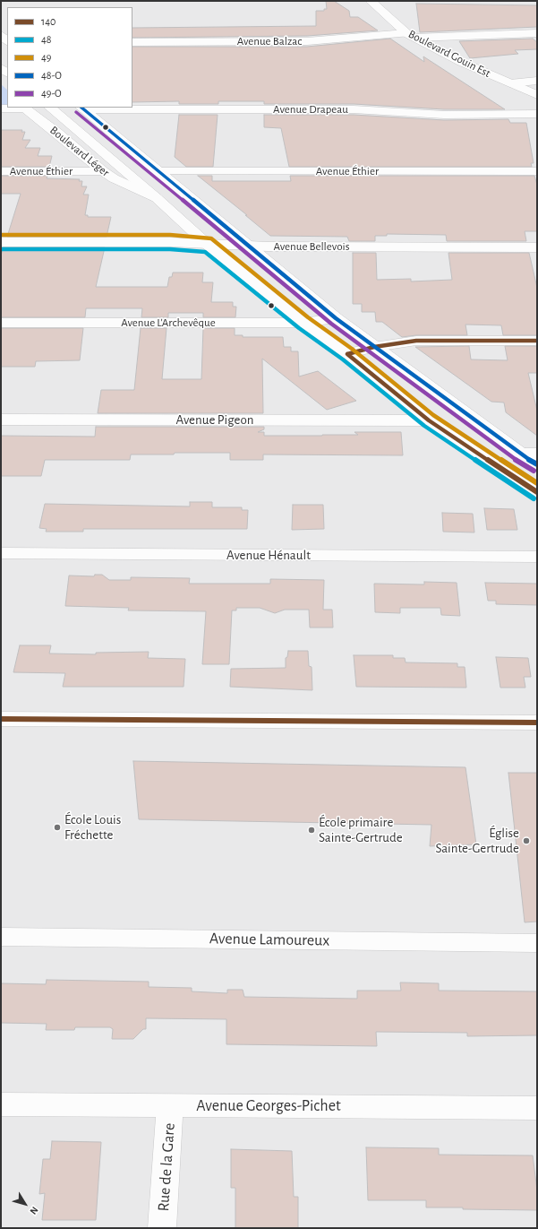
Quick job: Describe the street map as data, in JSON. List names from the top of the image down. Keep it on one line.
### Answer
{"streets":{"street":["Avenue Balzac","Boulevard Gouin Est","Avenue Drapeau","Boulevard Léger","Avenue Éthier","Avenue Bellevois","Avenue L'Archevêque","Avenue Pigeon","Avenue Hénault","Avenue Lamoureux","Avenue Georges-Pichet","Rue de la Gare"]},"crossings":[["Avenue Balzac","Boulevard Gouin Est"],["Boulevard Léger","Avenue Éthier"],["Boulevard Léger","Avenue Bellevois"],["Boulevard Léger","Avenue L'Archevêque"],["Boulevard Léger","Avenue Pigeon"],["Avenue Georges-Pichet","Rue de la Gare"]],"places":["École Louis Fréchette","École primaire Sainte-Gertrude","Église Sainte-Gertrude"],"lines":["transit line 48-O","transit line 49-O","transit line 49","transit line 48","transit line 140"],"legend":["140","48","49","48-O","49-O"],"north":"bottom right"}
